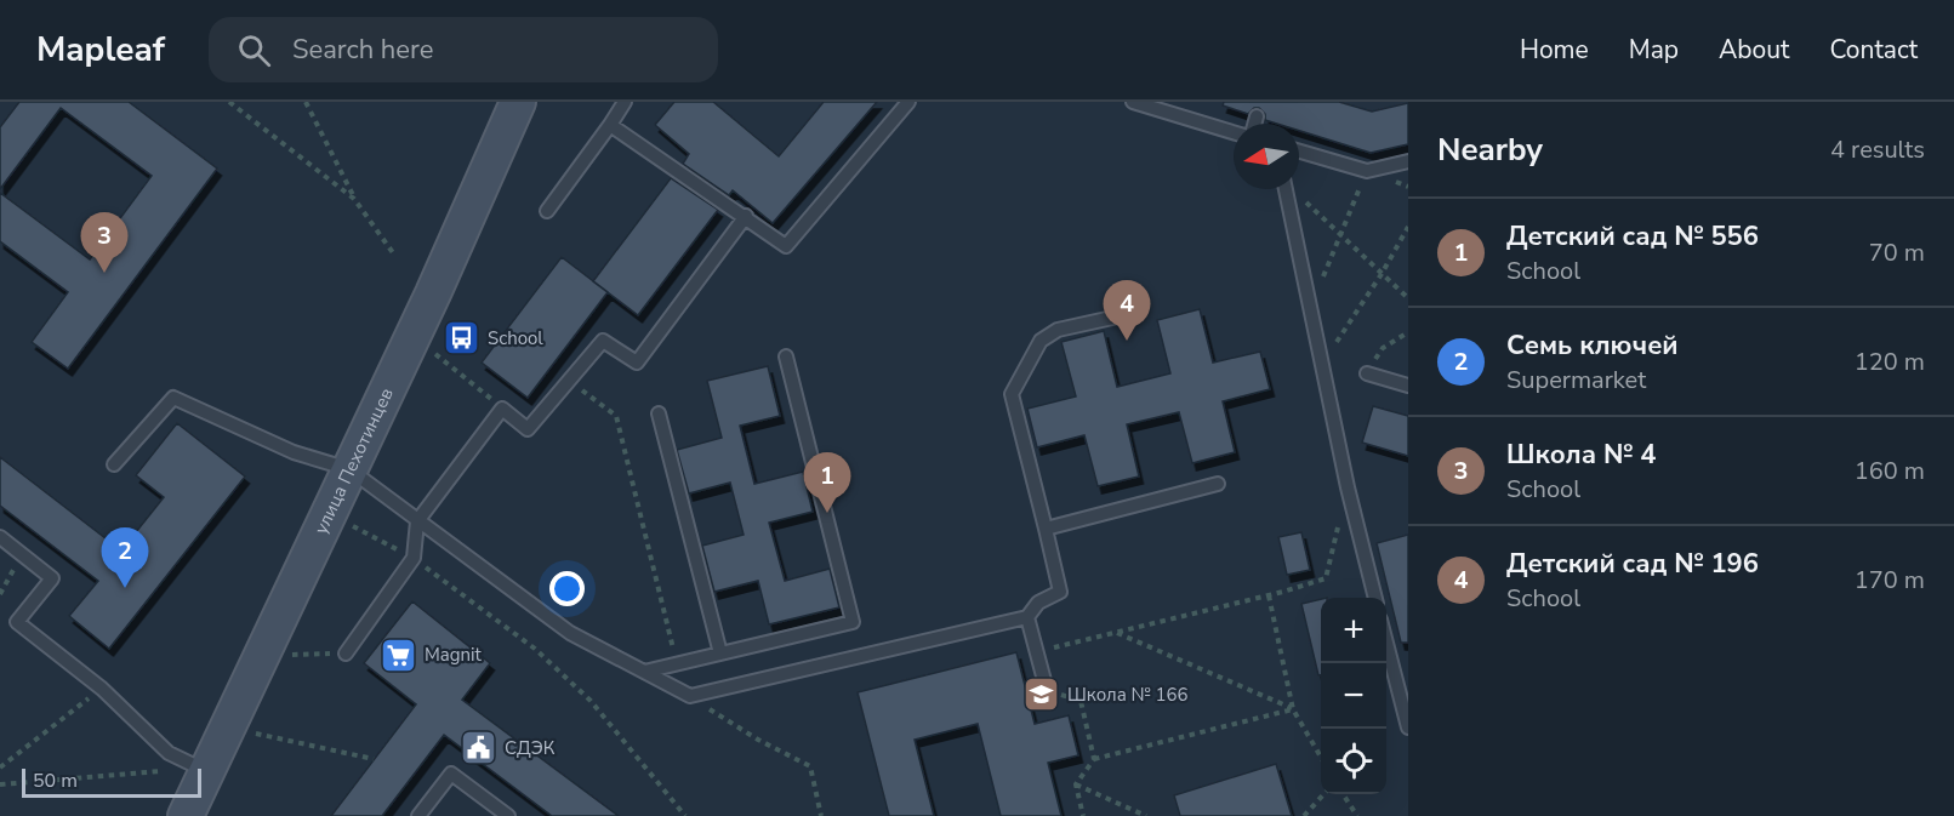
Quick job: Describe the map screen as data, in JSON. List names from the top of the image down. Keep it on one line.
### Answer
{"streets":{"main road":["улица Пехотинцев"]},"places":{"bus stop":["School"],"supermarket":["Magnit"],"school or university":["Школа № 166"],"public building":["СДЭК"]},"scale_bar":"50 m","north":"left","page":{"header":"Mapleaf","search":"Search here","nav":["Home","Map","About","Contact"],"heading":["Nearby","4 results"],"list":[{"mark":"1","name":"Детский сад № 556","note":"School","value":"70 m"},{"mark":"2","name":"Семь ключей","note":"Supermarket","value":"120 m"},{"mark":"3","name":"Школа № 4","note":"School","value":"160 m"},{"mark":"4","name":"Детский сад № 196","note":"School","value":"170 m"}],"pins":["3","4","1","2"],"map_buttons":["+","−"],"scale":"50 m"}}
